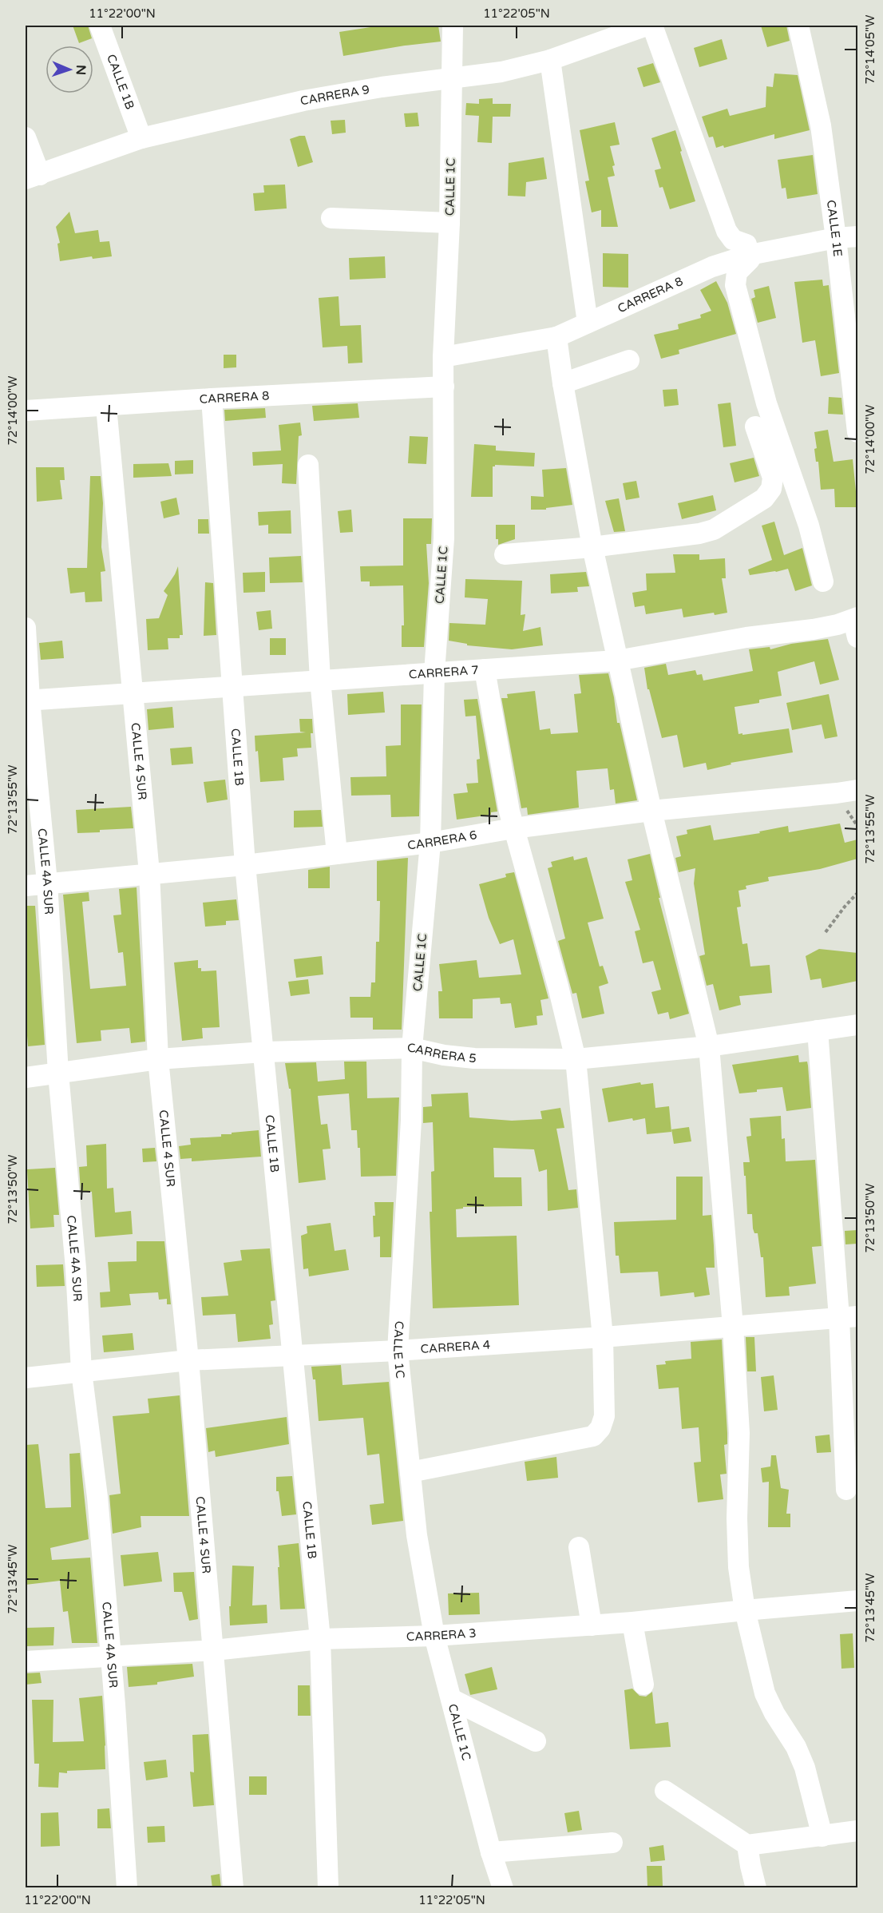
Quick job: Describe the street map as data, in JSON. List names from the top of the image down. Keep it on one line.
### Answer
{"streets":{"street":["CALLE 1B","CARRERA 9","CALLE 1C","CALLE 1E","CARRERA 8","CARRERA 7","CALLE 4 SUR","CARRERA 6","CALLE 4A SUR","CARRERA 5","CARRERA 4","CARRERA 3"]},"crossings":[["CALLE 1B","CARRERA 9"],["CALLE 1B","CARRERA 8"],["CALLE 1B","CARRERA 7"],["CALLE 1B","CARRERA 6"],["CALLE 1B","CARRERA 5"],["CALLE 1B","CARRERA 4"],["CALLE 1B","CARRERA 3"],["CARRERA 9","CALLE 1C"],["CALLE 1C","CARRERA 8"],["CALLE 1C","CARRERA 7"],["CALLE 1C","CARRERA 6"],["CALLE 1C","CARRERA 5"],["CALLE 1C","CARRERA 4"],["CALLE 1C","CARRERA 3"],["CALLE 1E","CARRERA 8"],["CARRERA 8","CALLE 4 SUR"],["CARRERA 7","CALLE 4 SUR"],["CARRERA 7","CALLE 4A SUR"],["CALLE 4 SUR","CARRERA 6"],["CALLE 4 SUR","CARRERA 5"],["CALLE 4 SUR","CARRERA 4"],["CALLE 4 SUR","CARRERA 3"],["CARRERA 6","CALLE 4A SUR"],["CALLE 4A SUR","CARRERA 5"],["CALLE 4A SUR","CARRERA 4"],["CALLE 4A SUR","CARRERA 3"]],"north":"right","coordinates":["11°22'00\"N","11°22'05\"N","72°14'05\"W","72°14'00\"W","72°13'55\"W","72°13'50\"W","72°13'45\"W"]}
